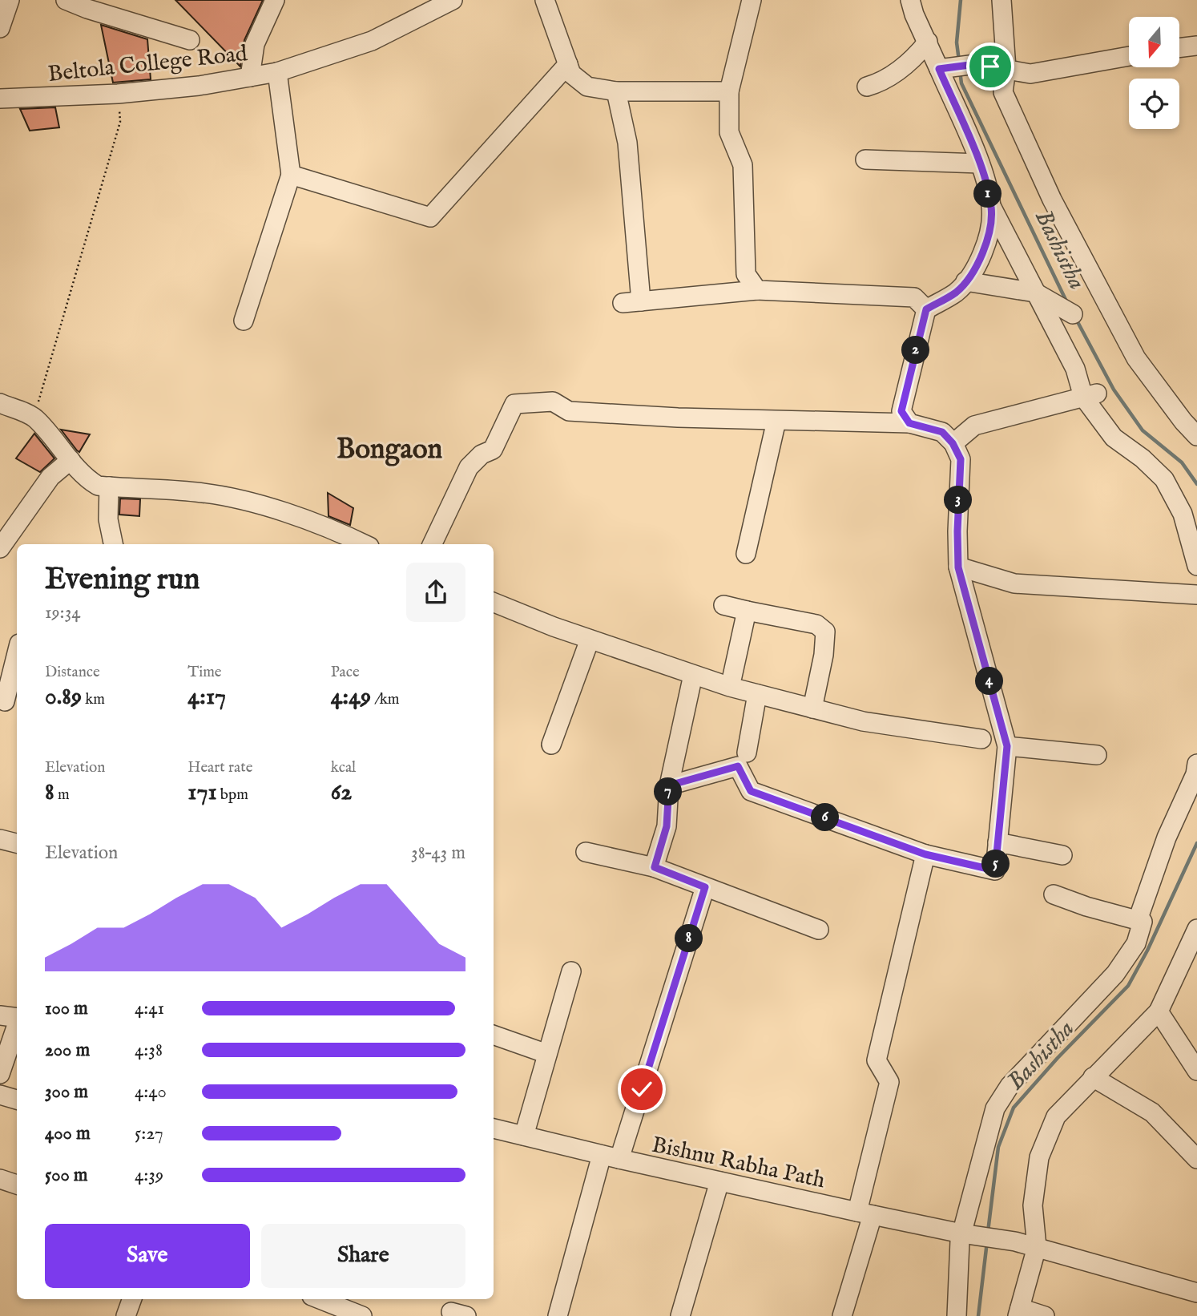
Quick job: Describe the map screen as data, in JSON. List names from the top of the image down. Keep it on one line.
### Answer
{"streets":{"street":["Beltola College Road","Bishnu Rabha Path"]},"districts":["Bongaon"],"water":["Bashistha"],"north":"bottom","page":{"pins":["1","2","3","4","7","6","5","8"],"heading":["Evening run","19:34"],"stats":[["Distance","0.89 km"],["Time","4:17"],["Pace","4:49 /km"],["Elevation","8 m"],["Heart rate","171 bpm"],["kcal","62"]],"chart":["Elevation","38–43 m"],"list":[{"name":"100 m","note":"4:41"},{"name":"200 m","note":"4:38"},{"name":"300 m","note":"4:40"},{"name":"400 m","note":"5:27"},{"name":"500 m","note":"4:39"}],"buttons":["Save","Share"]}}
